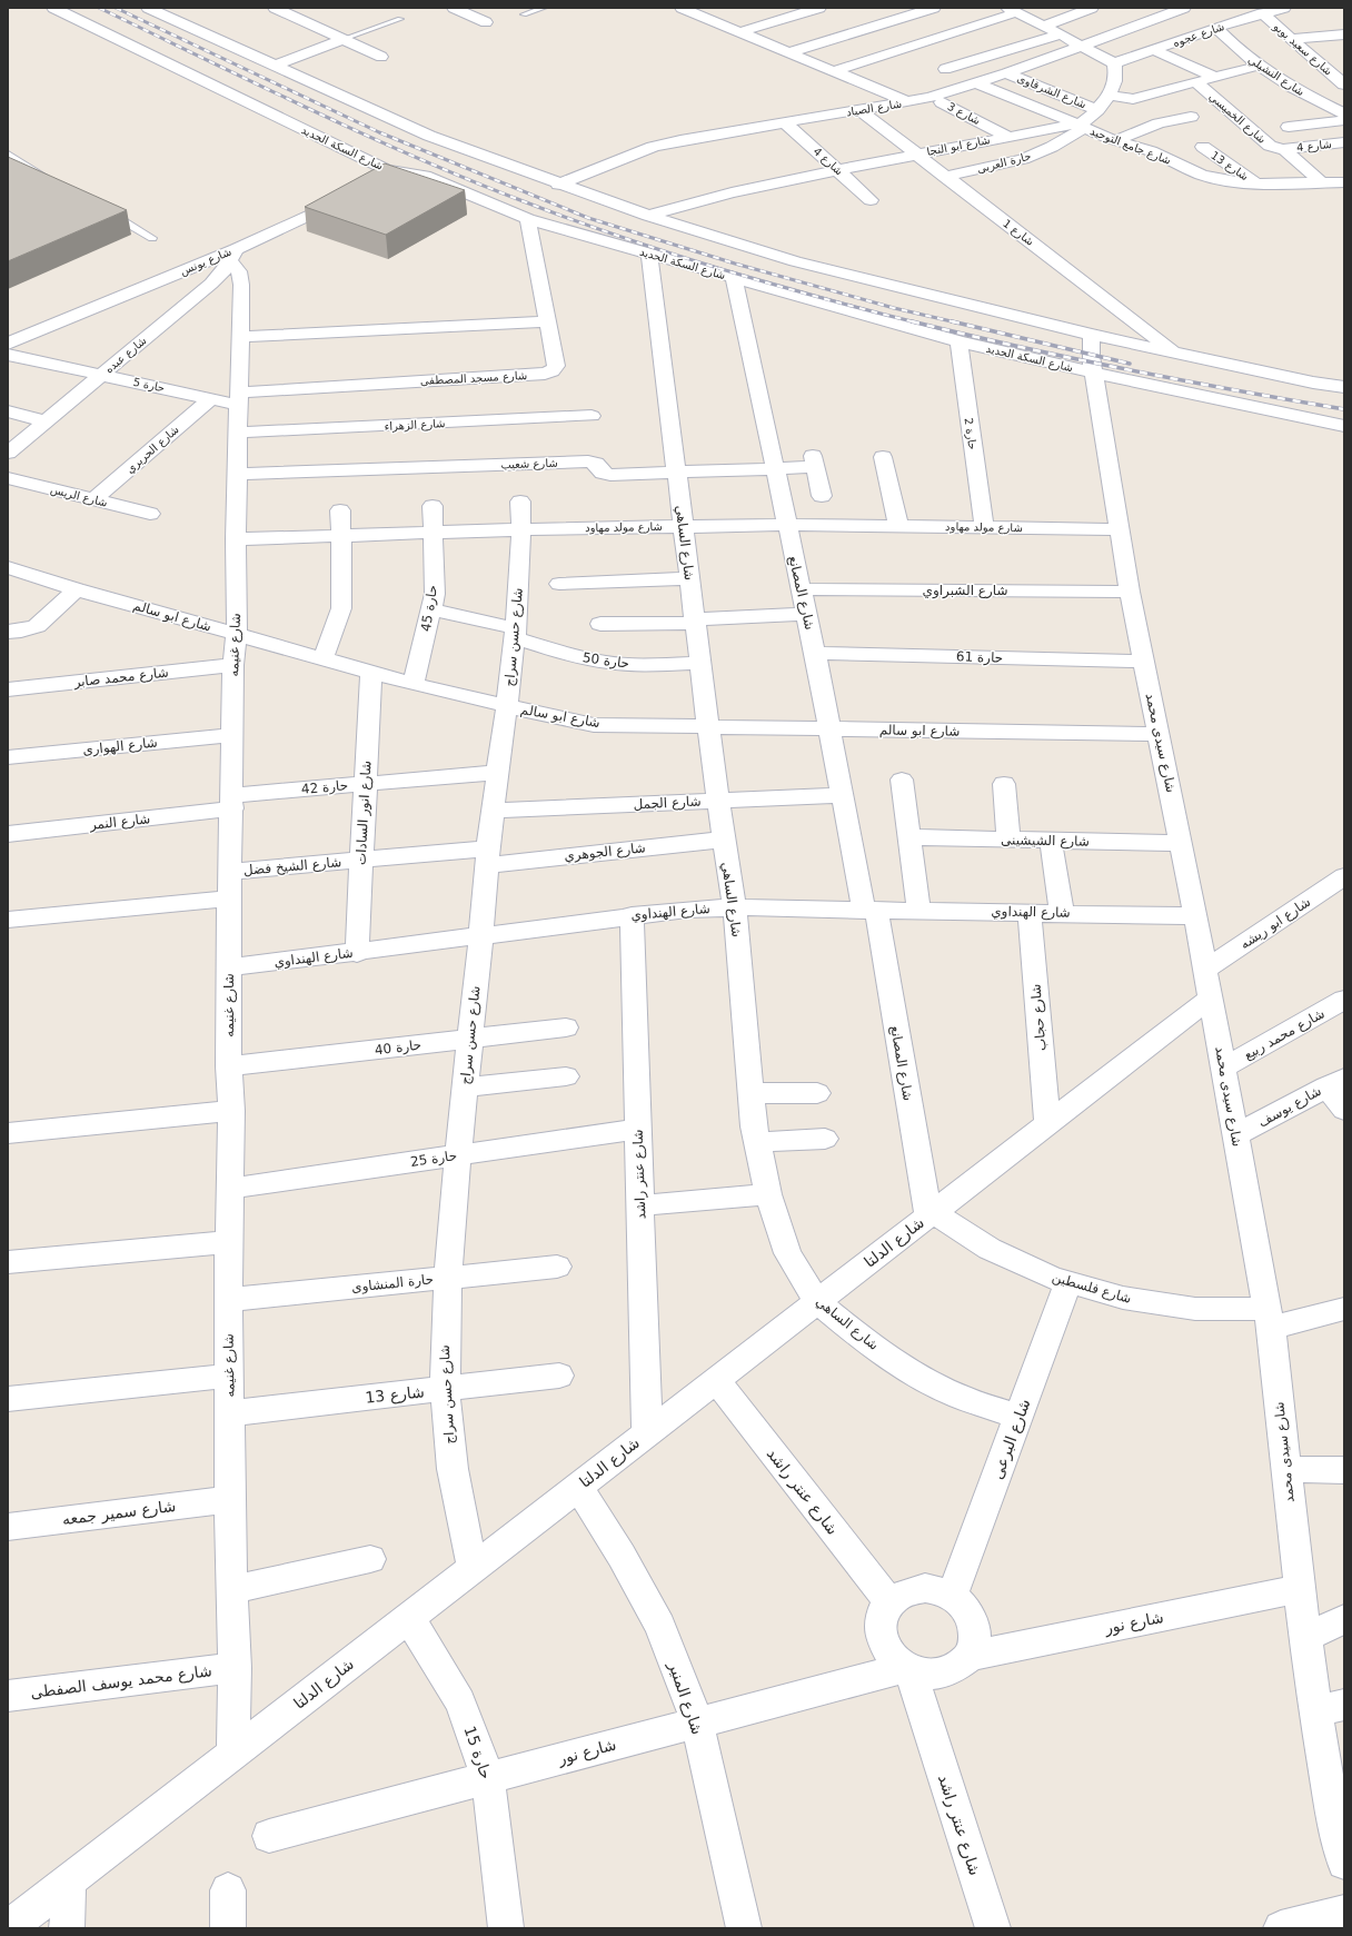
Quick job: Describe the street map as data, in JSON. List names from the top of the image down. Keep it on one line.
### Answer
{"streets":{"street":["شارع عجوه","شارع سعيد بوبو","شارع النشيلي","شارع الشرقاوى","شارع الصياد","شارع 3","شارع الخميسي","شارع ابو النجا","شارع جامع التوحيد","شارع 4","شارع السكة الحديد","حارة العربى","شارع 13","شارع 1","شارع يونس","شارع عبده","شارع مسجد المصطفى","حارة 5","شارع الزهراء","حارة 2","شارع الحريري","شارع شعيب","شارع الريس","شارع مولد مهاود","شارع الساهي","شارع الشبراوي","شارع المصانع","حارة 45","شارع ابو سالم","شارع حسن سراج","شارع غنيمه","حارة 61","حارة 50","شارع محمد صابر","شارع سيدى محمد","شارع الهوارى","حارة 42","شارع الجمل","شارع انور السادات","شارع النمر","شارع الشيشينى","شارع الجوهري","شارع الشيخ فضل","شارع الهنداوي","شارع ابو ريشه","شارع حجاب","شارع محمد ربيع","حارة 40","شارع يوسف","حارة 25","شارع عنتر راشد","شارع الدلتا","حارة المنشاوى","شارع فلسطين","شارع البرعى","شارع سمير جمعه","شارع نور","شارع محمد يوسف الصفطى","شارع المنير","حارة 15"]},"crossings":[["شارع عجوه","شارع سعيد بوبو"],["شارع عجوه","شارع النشيلي"],["شارع عجوه","شارع ابو النجا"],["شارع الشرقاوى","شارع الصياد"],["شارع الشرقاوى","شارع ابو النجا"],["شارع الصياد","شارع جامع التوحيد"],["شارع الصياد","شارع 4"],["شارع الصياد","شارع 1"],["شارع 3","شارع ابو النجا"],["شارع الخميسي","شارع جامع التوحيد"],["شارع الخميسي","شارع 4"],["شارع ابو النجا","شارع جامع التوحيد"],["شارع ابو النجا","شارع 4"],["شارع ابو النجا","حارة العربى"],["شارع ابو النجا","شارع 1"],["شارع جامع التوحيد","حارة العربى"],["شارع جامع التوحيد","شارع 13"],["شارع السكة الحديد","شارع مسجد المصطفى"],["شارع السكة الحديد","حارة 2"],["شارع السكة الحديد","شارع الساهي"],["شارع السكة الحديد","شارع المصانع"],["شارع السكة الحديد","شارع سيدى محمد"],["حارة العربى","شارع 1"],["شارع 13","شارع حسن سراج"],["شارع 13","شارع غنيمه"],["شارع يونس","شارع عبده"],["شارع يونس","شارع غنيمه"],["شارع عبده","حارة 5"],["شارع عبده","شارع غنيمه"],["شارع مسجد المصطفى","حارة 5"],["شارع مسجد المصطفى","شارع غنيمه"],["حارة 5","شارع الحريري"],["حارة 5","شارع غنيمه"],["شارع الزهراء","شارع غنيمه"],["حارة 2","شارع مولد مهاود"],["شارع الحريري","شارع الريس"],["شارع شعيب","شارع الساهي"],["شارع شعيب","شارع المصانع"],["شارع شعيب","شارع غنيمه"],["شارع مولد مهاود","شارع الساهي"],["شارع مولد مهاود","شارع المصانع"],["شارع مولد مهاود","حارة 45"],["شارع مولد مهاود","شارع حسن سراج"],["شارع مولد مهاود","شارع غنيمه"],["شارع مولد مهاود","شارع سيدى محمد"],["شارع الساهي","شارع ابو سالم"],["شارع الساهي","حارة 50"],["شارع الساهي","شارع الجمل"],["شارع الساهي","شارع الجوهري"],["شارع الساهي","شارع الهنداوي"],["شارع الساهي","شارع الدلتا"],["شارع الساهي","شارع البرعى"],["شارع الشبراوي","شارع المصانع"],["شارع الشبراوي","شارع سيدى محمد"],["شارع المصانع","شارع ابو سالم"],["شارع المصانع","حارة 61"],["شارع المصانع","شارع الجمل"],["شارع المصانع","شارع الهنداوي"],["شارع المصانع","شارع الدلتا"],["شارع المصانع","شارع فلسطين"],["حارة 45","شارع ابو سالم"],["حارة 45","حارة 50"],["شارع ابو سالم","شارع حسن سراج"],["شارع ابو سالم","شارع غنيمه"],["شارع ابو سالم","شارع سيدى محمد"],["شارع ابو سالم","شارع انور السادات"],["شارع حسن سراج","حارة 50"],["شارع حسن سراج","حارة 42"],["شارع حسن سراج","شارع الجمل"],["شارع حسن سراج","شارع الجوهري"],["شارع حسن سراج","شارع الشيخ فضل"],["شارع حسن سراج","شارع الهنداوي"],["شارع حسن سراج","حارة 40"],["شارع حسن سراج","حارة 25"],["شارع حسن سراج","شارع الدلتا"],["شارع حسن سراج","حارة المنشاوى"],["شارع غنيمه","شارع محمد صابر"],["شارع غنيمه","شارع الهوارى"],["شارع غنيمه","حارة 42"],["شارع غنيمه","شارع النمر"],["شارع غنيمه","شارع الشيخ فضل"],["شارع غنيمه","شارع الهنداوي"],["شارع غنيمه","حارة 40"],["شارع غنيمه","حارة 25"],["شارع غنيمه","شارع الدلتا"],["شارع غنيمه","حارة المنشاوى"],["شارع غنيمه","شارع سمير جمعه"],["شارع غنيمه","شارع محمد يوسف الصفطى"],["حارة 61","شارع سيدى محمد"],["شارع سيدى محمد","شارع الشيشينى"],["شارع سيدى محمد","شارع الهنداوي"],["شارع سيدى محمد","شارع ابو ريشه"],["شارع سيدى محمد","شارع محمد ربيع"],["شارع سيدى محمد","شارع يوسف"],["شارع سيدى محمد","شارع الدلتا"],["شارع سيدى محمد","شارع فلسطين"],["شارع سيدى محمد","شارع نور"],["حارة 42","شارع انور السادات"],["حارة 42","شارع النمر"],["شارع انور السادات","شارع الشيخ فضل"],["شارع انور السادات","شارع الهنداوي"],["شارع الجوهري","شارع الشيخ فضل"],["شارع الهنداوي","شارع حجاب"],["شارع الهنداوي","شارع عنتر راشد"],["شارع ابو ريشه","شارع الدلتا"],["شارع حجاب","شارع الدلتا"],["حارة 25","شارع عنتر راشد"],["شارع عنتر راشد","شارع الدلتا"],["شارع عنتر راشد","شارع البرعى"],["شارع عنتر راشد","شارع نور"],["شارع الدلتا","شارع فلسطين"],["شارع الدلتا","شارع المنير"],["شارع الدلتا","حارة 15"],["شارع فلسطين","شارع البرعى"],["شارع البرعى","شارع نور"],["شارع نور","شارع المنير"],["شارع نور","حارة 15"]]}
